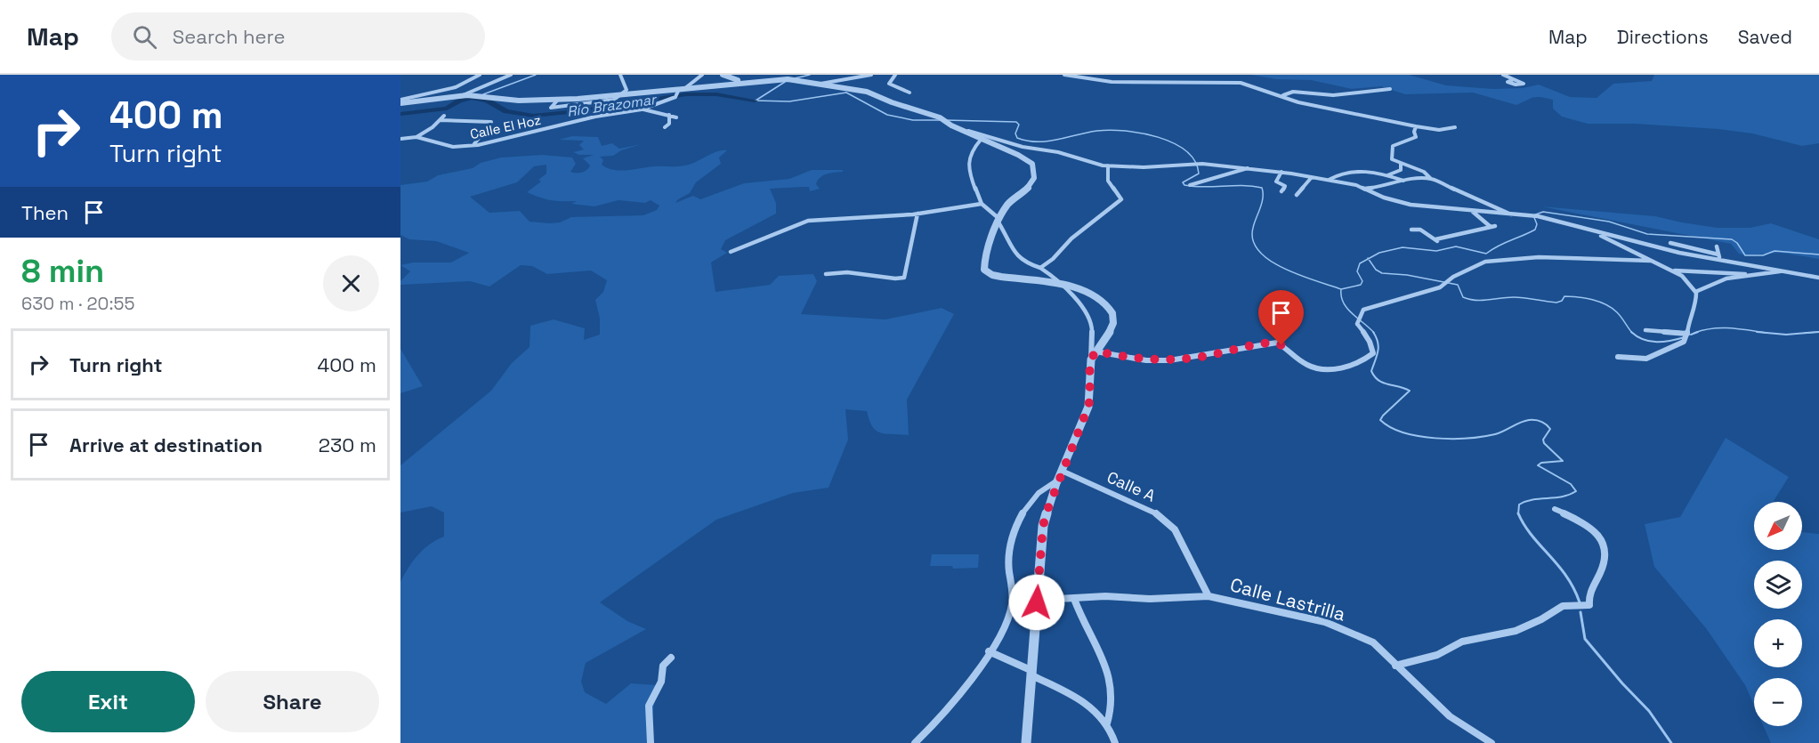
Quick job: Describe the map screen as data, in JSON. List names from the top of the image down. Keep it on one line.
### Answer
{"streets":{"street":["Calle El Hoz","Calle A","Calle Lastrilla"]},"crossings":[["Calle A","Calle Lastrilla"]],"water":["Río Brazomar"],"north":"bottom left","page":{"header":"Map","search":"Search here","nav":["Map","Directions","Saved"],"turn":["400 m","Turn right"],"then":"Then","heading":["8 min","630 m · 20:55"],"list":[{"name":"Turn right","value":"400 m"},{"name":"Arrive at destination","value":"230 m"}],"map_buttons":["+","−"],"buttons":["Exit","Share"]}}
